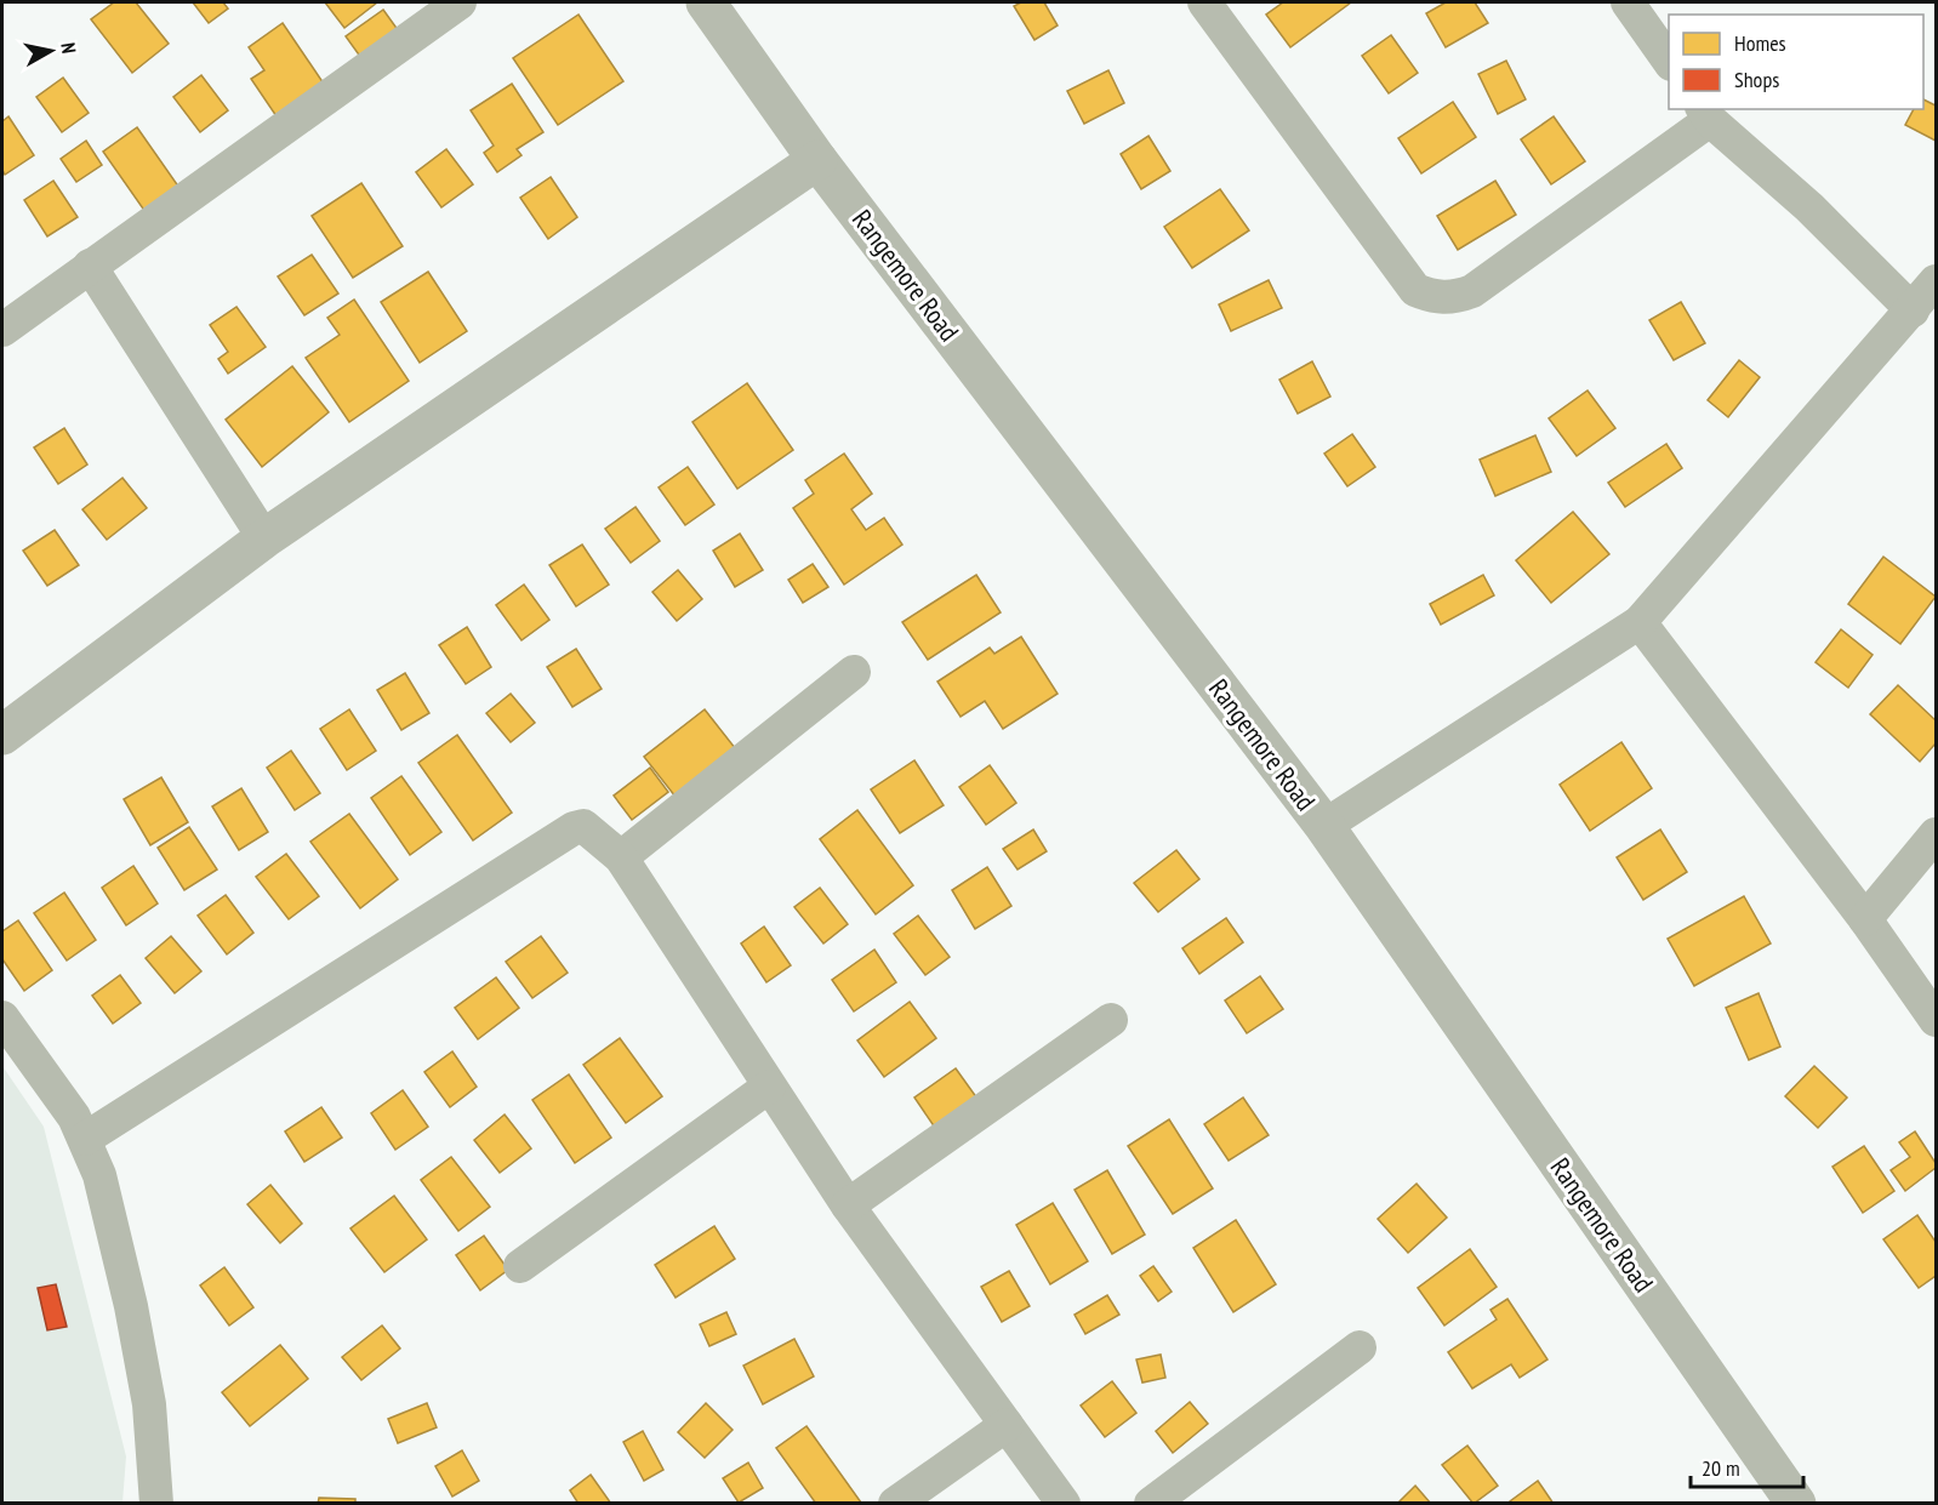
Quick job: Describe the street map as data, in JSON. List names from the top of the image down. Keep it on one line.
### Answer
{"streets":{"street":["Rangemore Road"]},"legend":["Homes","Shops"],"scale_bar":"20 m","north":"right"}
